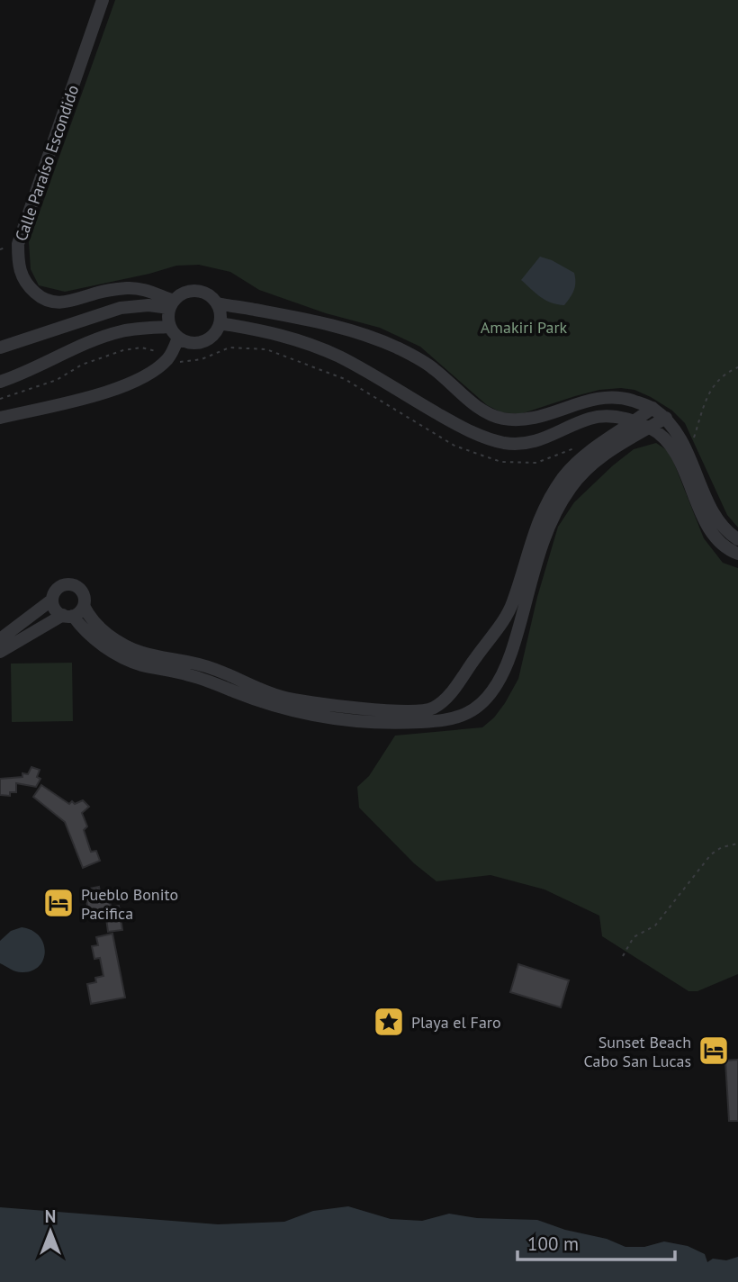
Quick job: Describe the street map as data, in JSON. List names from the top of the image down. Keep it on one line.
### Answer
{"streets":{"street":["Calle Paraíso Escondido"]},"parks":["Amakiri Park"],"places":{"hotel":["Pueblo Bonito Pacifica","Sunset Beach Cabo San Lucas"],"place":["Playa el Faro"]},"scale_bar":"100 m","north":"top"}
